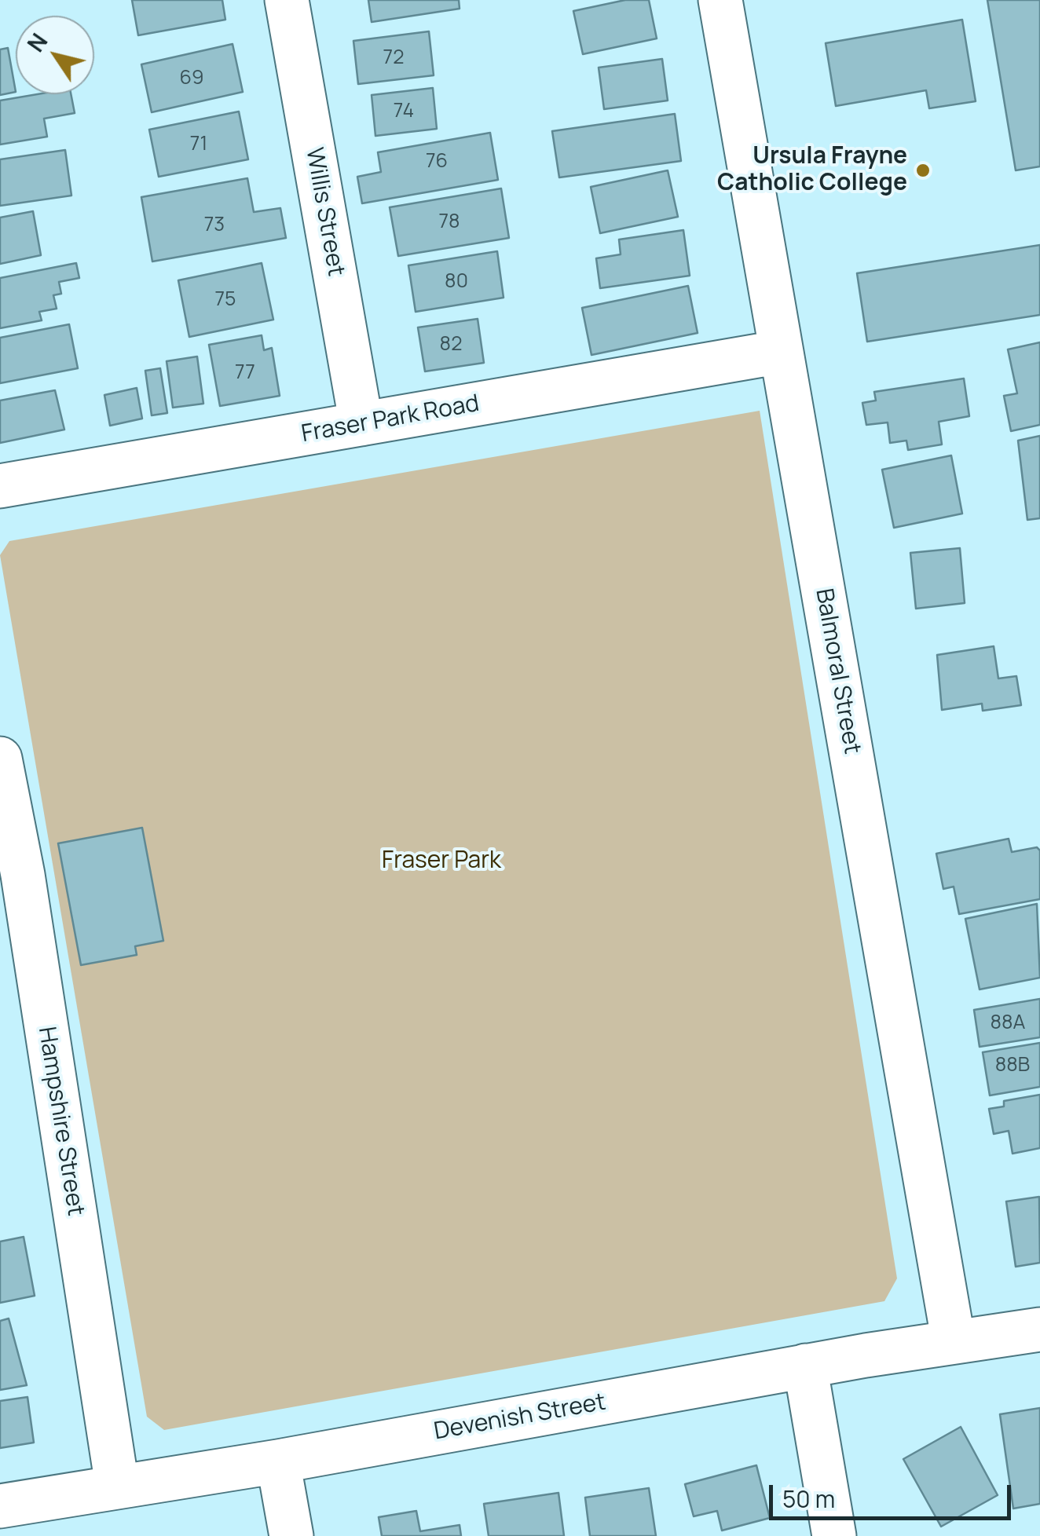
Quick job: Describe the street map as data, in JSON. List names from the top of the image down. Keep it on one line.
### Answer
{"streets":{"street":["Willis Street","Fraser Park Road","Balmoral Street","Hampshire Street","Devenish Street"]},"crossings":[["Willis Street","Fraser Park Road"],["Fraser Park Road","Balmoral Street"],["Balmoral Street","Devenish Street"],["Hampshire Street","Devenish Street"]],"parks":["Fraser Park"],"places":["Ursula Frayne Catholic College"],"house_numbers":["72","69","74","71","76","78","73","80","75","82","77","88A","88B"],"scale_bar":"50 m","north":"top left"}
